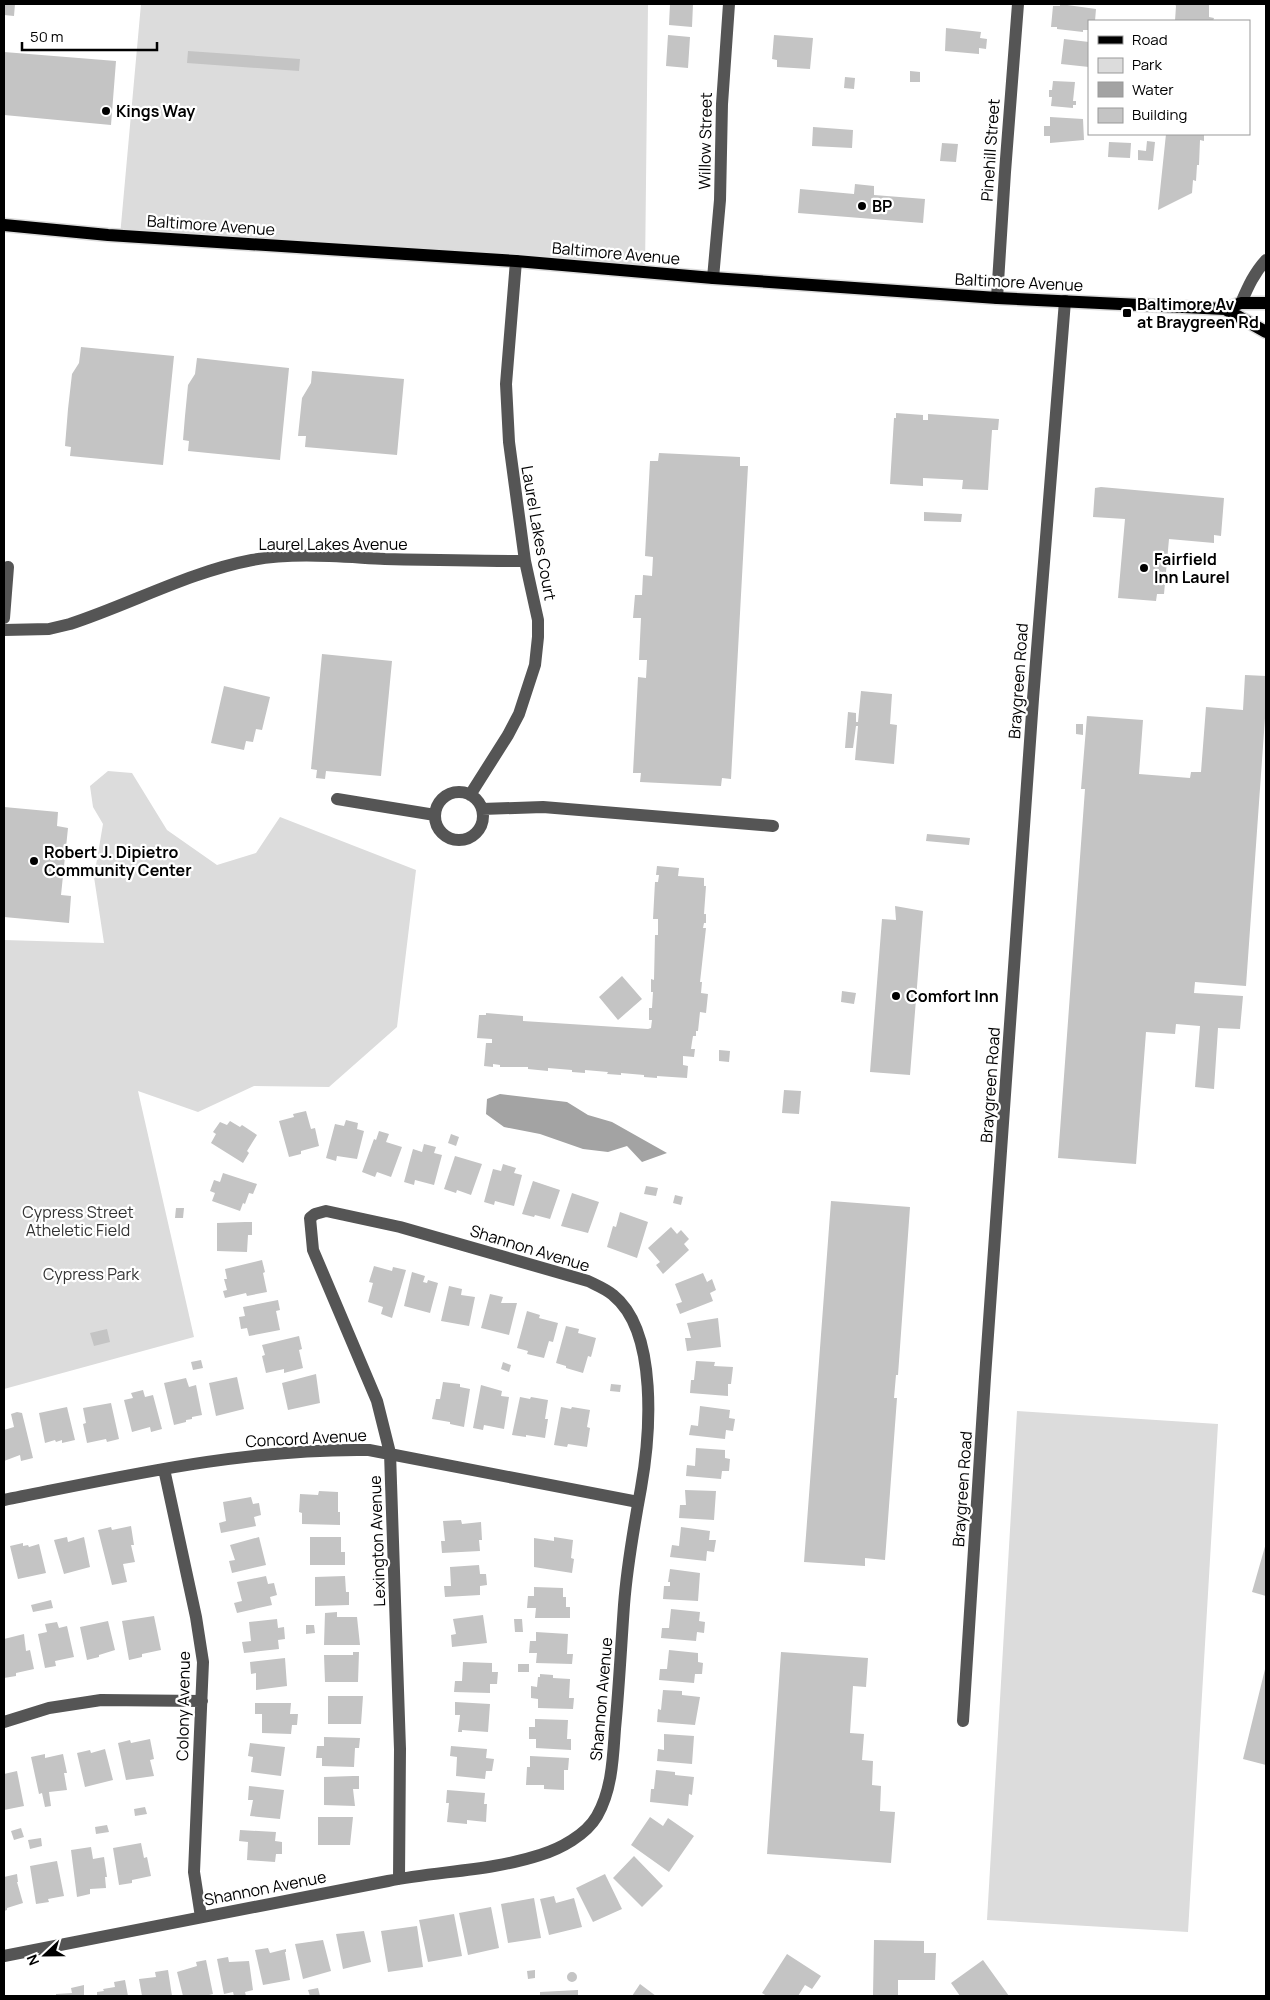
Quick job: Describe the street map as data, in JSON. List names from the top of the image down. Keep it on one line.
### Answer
{"streets":{"main road":["Baltimore Avenue"],"street":["Willow Street","Pinehill Street","Laurel Lakes Court","Laurel Lakes Avenue","Braygreen Road","Shannon Avenue","Concord Avenue","Lexington Avenue","Colony Avenue"]},"crossings":[["Willow Street","Baltimore Avenue"],["Pinehill Street","Baltimore Avenue"],["Baltimore Avenue","Laurel Lakes Court"],["Baltimore Avenue","Braygreen Road"],["Laurel Lakes Court","Laurel Lakes Avenue"],["Shannon Avenue","Concord Avenue"],["Shannon Avenue","Lexington Avenue"],["Shannon Avenue","Colony Avenue"],["Concord Avenue","Lexington Avenue"],["Concord Avenue","Colony Avenue"]],"parks":["Cypress Street Atheletic Field","Cypress Park"],"places":{"other":["Kings Way","BP","Fairfield Inn Laurel","Robert J. Dipietro Community Center","Comfort Inn"],"transit":["Baltimore Av at Braygreen Rd"]},"legend":["Road","Park","Water","Building"],"scale_bar":"50 m","north":"left"}
